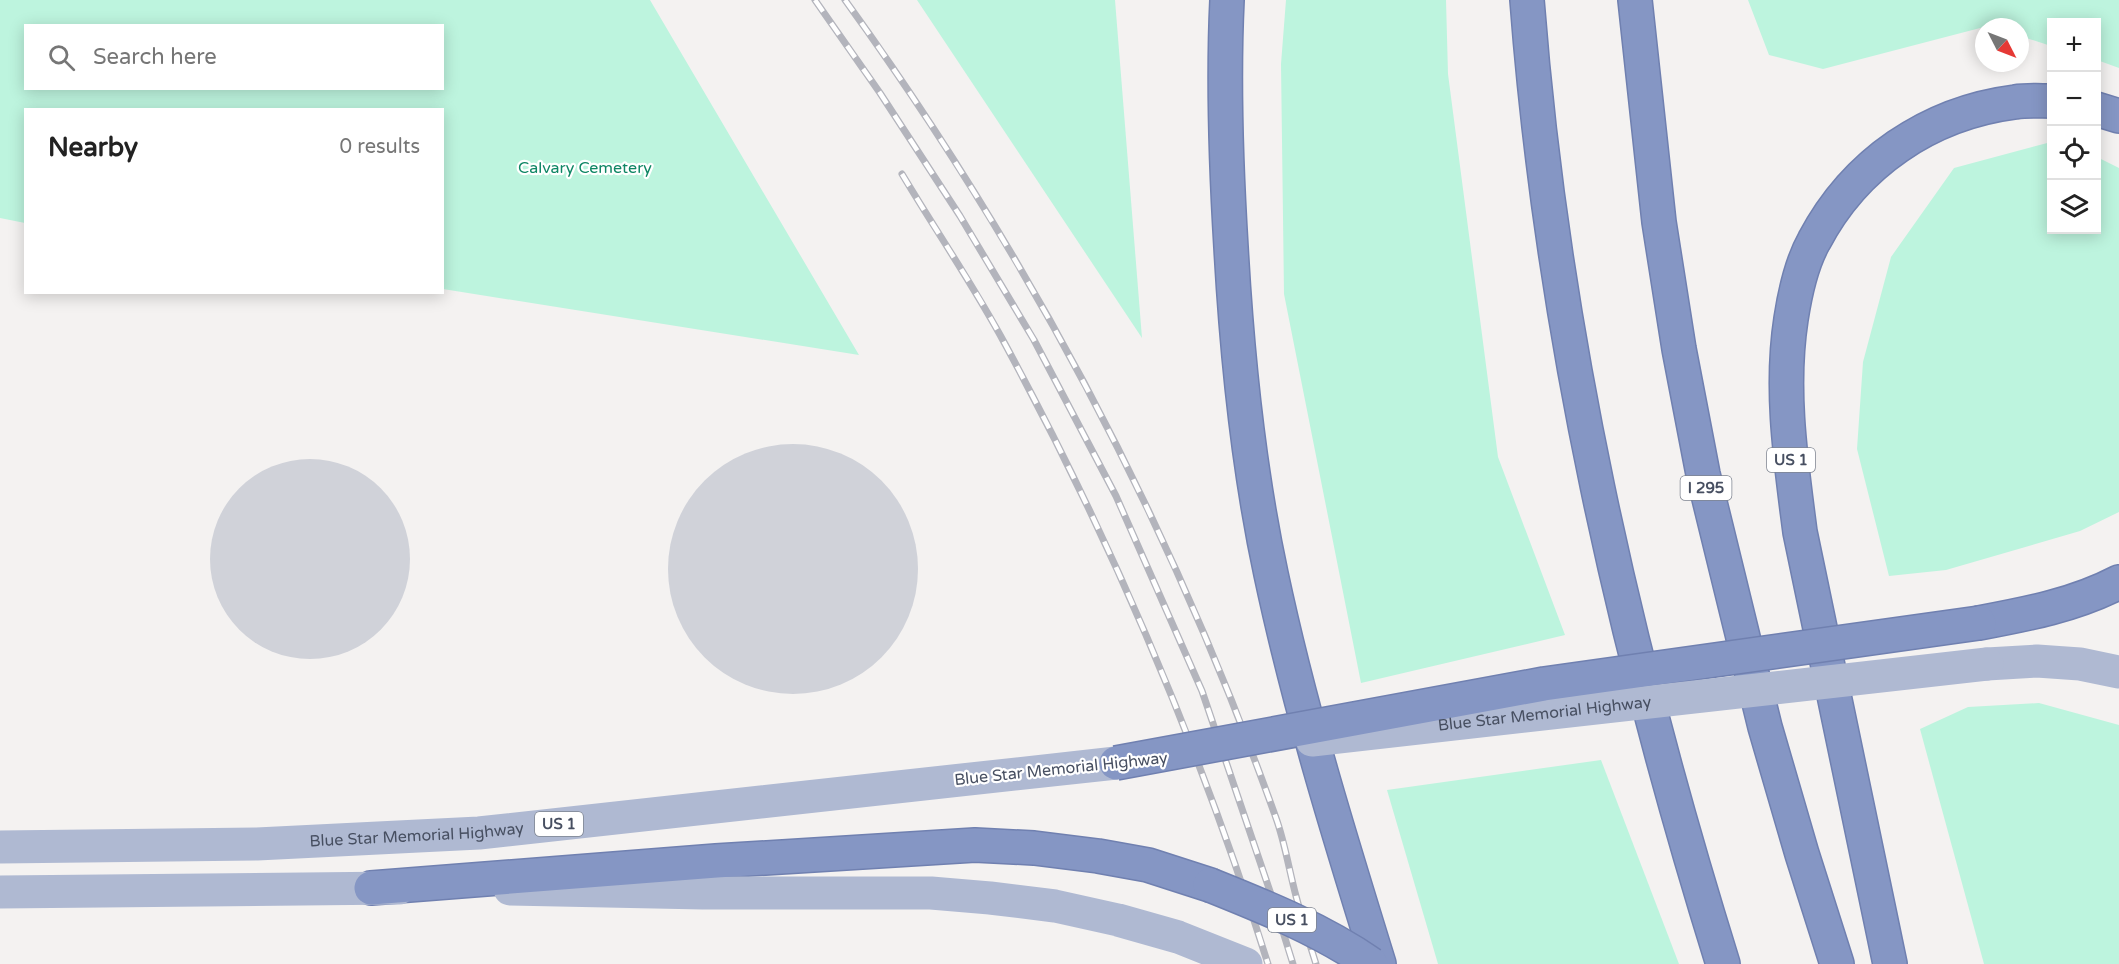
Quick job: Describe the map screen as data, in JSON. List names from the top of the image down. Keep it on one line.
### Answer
{"streets":{"highway":["US 1","I 295"],"main road":["Blue Star Memorial Highway"]},"crossings":[["US 1","Blue Star Memorial Highway"]],"parks":["Calvary Cemetery"],"north":"bottom right","page":{"map_buttons":["+","−"],"search":"Search here","heading":["Nearby","0 results"]}}
